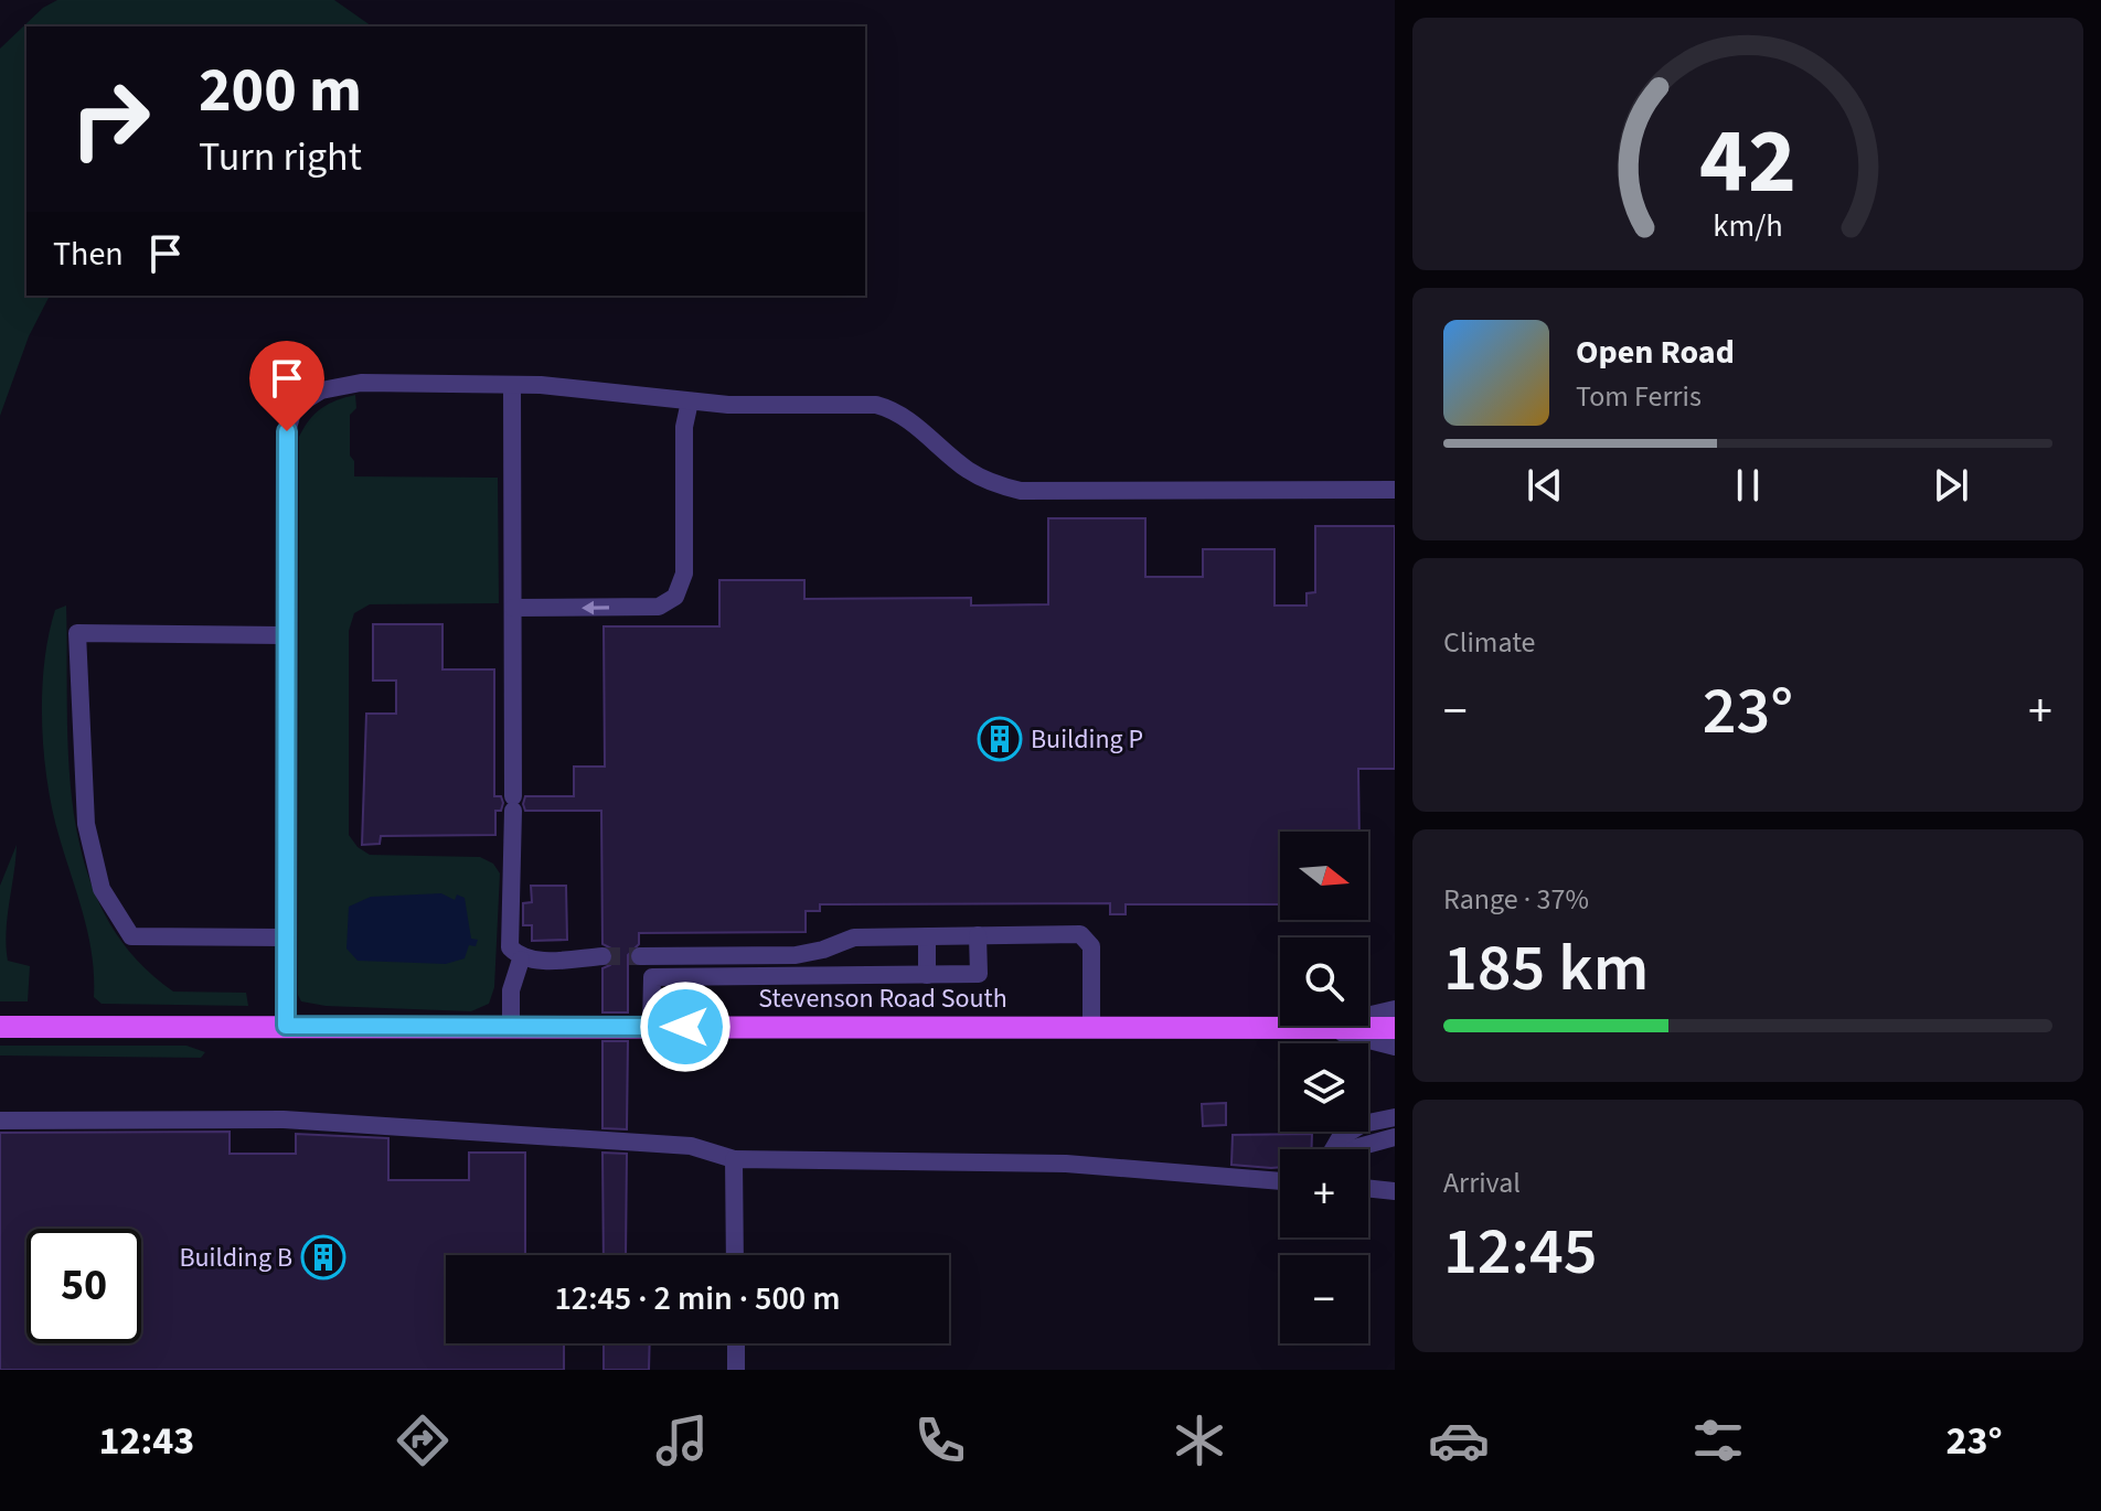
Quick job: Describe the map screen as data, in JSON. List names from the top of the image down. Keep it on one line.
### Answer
{"streets":{"main road":["Stevenson Road South"]},"places":{"building":["Building P","Building B"]},"north":"right","page":{"turn":["200 m","Turn right"],"then":"Then","song":["Open Road","Tom Ferris"],"tile":["Climate",["Range · 37%","185 km"],["Arrival","12:45"]],"heat":["−","23°","+"],"map_buttons":["+","−"],"limit":"50","trip":"12:45 · 2 min · 500 m","tabs":["12:43","23°"],"gauge":["42","km/h"]}}
